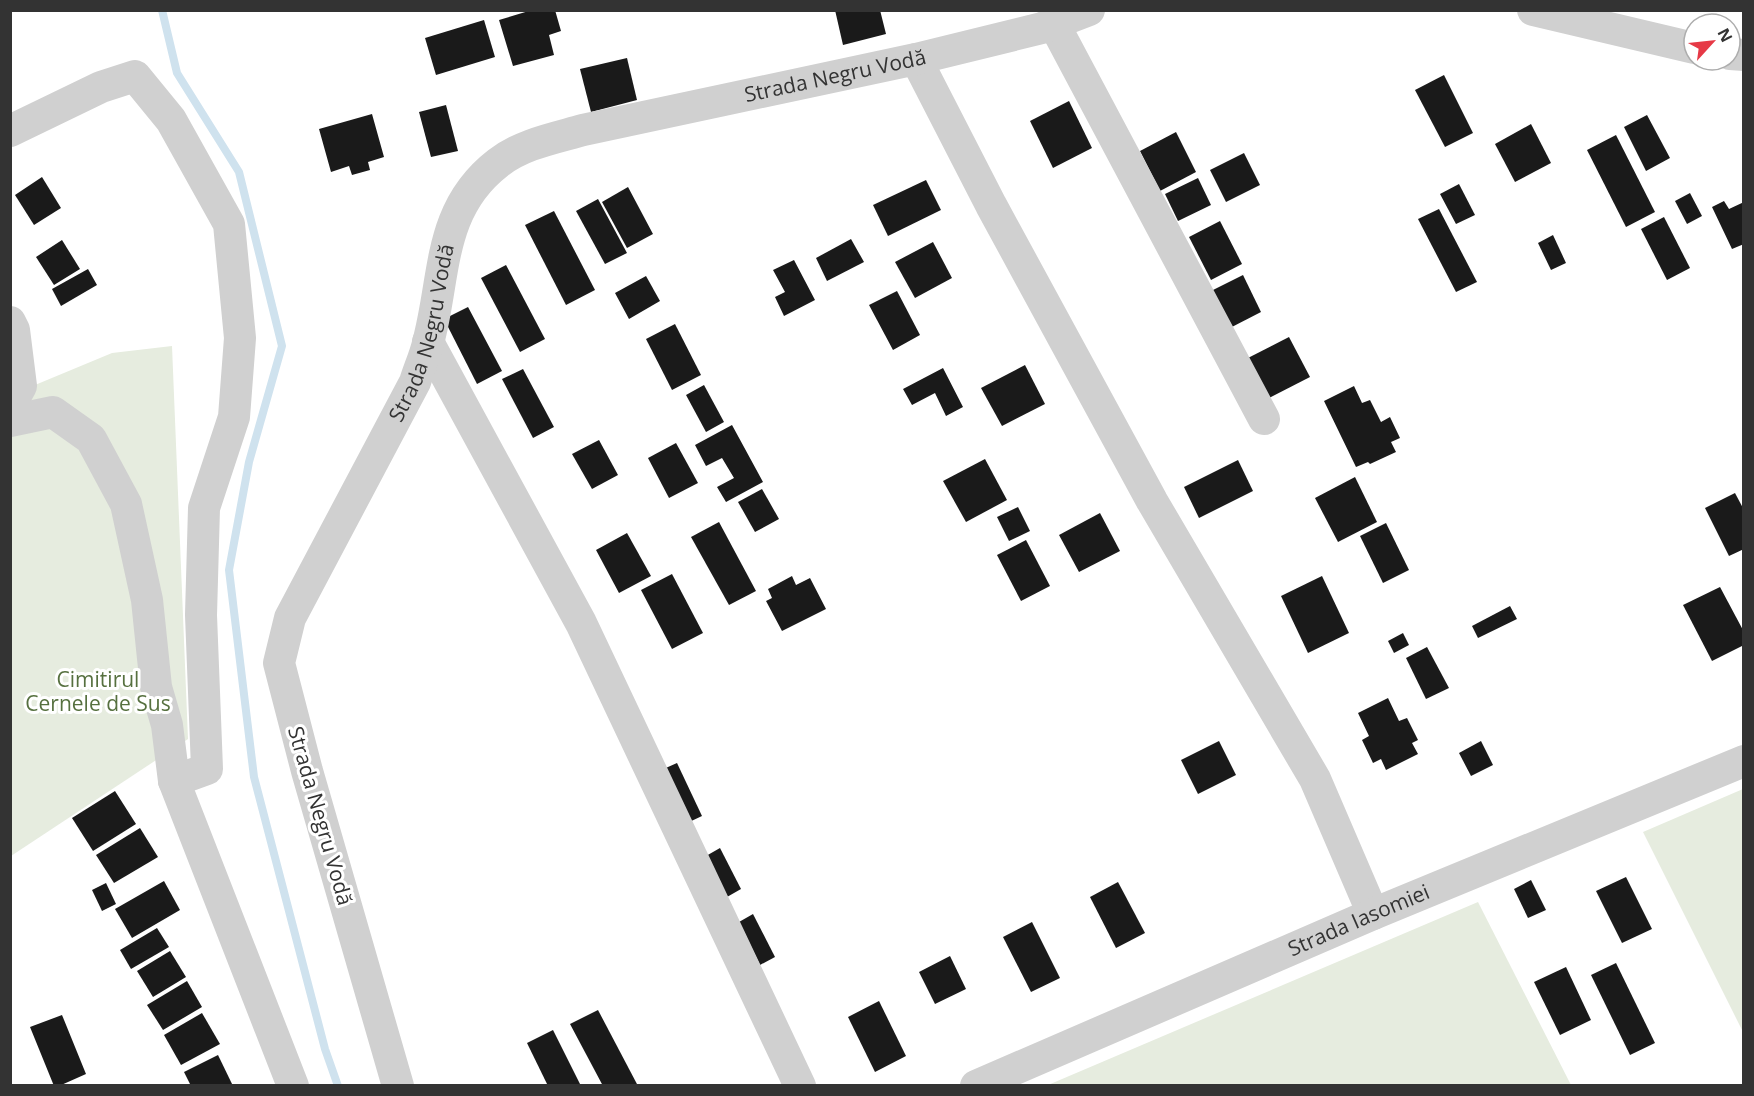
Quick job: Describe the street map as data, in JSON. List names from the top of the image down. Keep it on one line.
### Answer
{"streets":{"street":["Strada Negru Vodă","Strada Iasomiei"]},"parks":["Cimitirul Cernele de Sus"],"north":"top right"}
